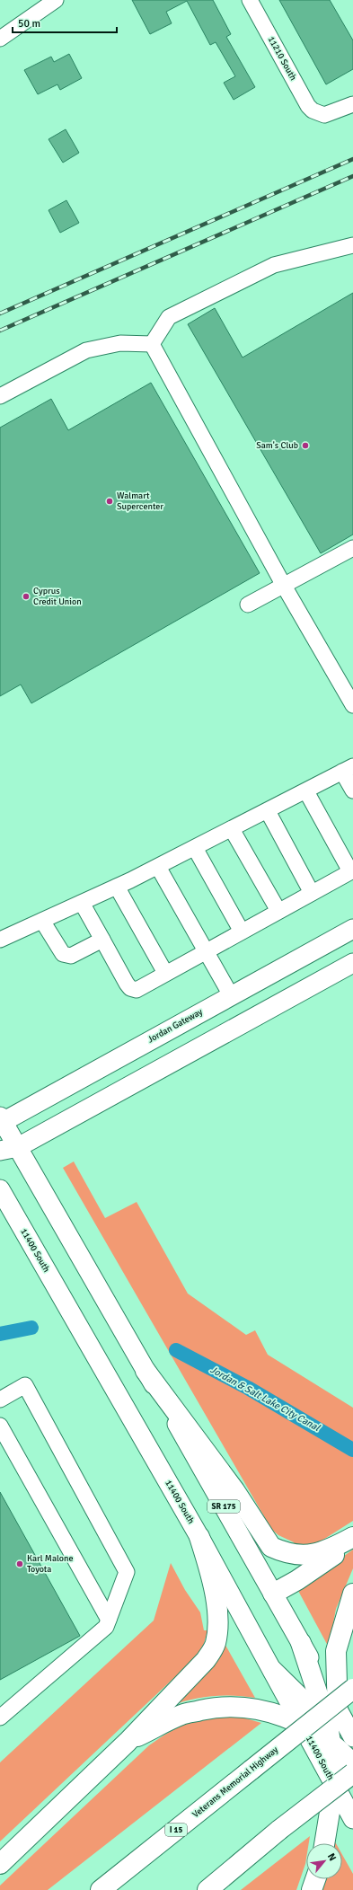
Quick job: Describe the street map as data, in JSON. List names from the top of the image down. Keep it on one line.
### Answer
{"streets":{"highway":["Veterans Memorial Highway","I 15"],"main road":["Jordan Gateway","11400 South","SR 175"],"street":["11210 South"]},"crossings":[["Jordan Gateway","SR 175"]],"water":["Jordan & Salt Lake City Canal"],"places":["Sam's Club","Walmart Supercenter","Cyprus Credit Union","Karl Malone Toyota"],"scale_bar":"50 m","north":"top right"}
